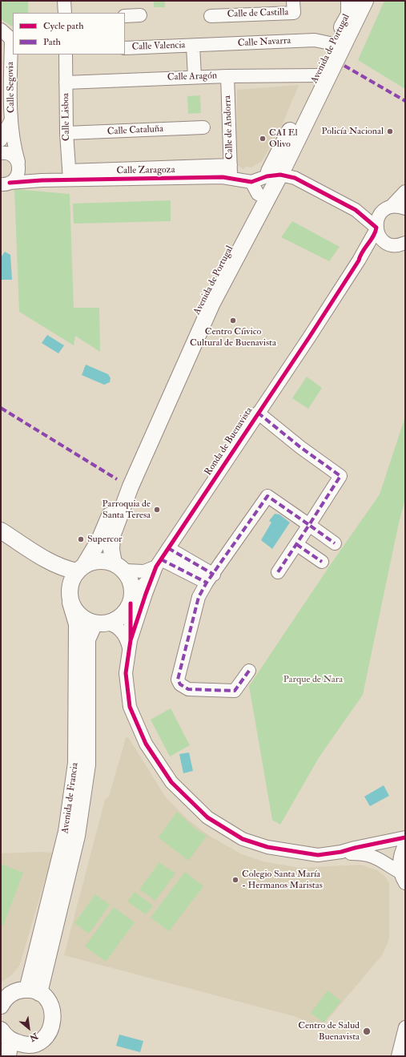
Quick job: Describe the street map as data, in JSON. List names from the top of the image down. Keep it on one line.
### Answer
{"streets":{"main road":["Avenida de Portugal","Avenida de Francia"],"street":["Calle de Castilla","Calle Navarra","Calle Valencia","Calle Aragón","Calle Segovia","Calle Lisboa","Calle de Andorra","Calle Cataluña","Calle Zaragoza","Ronda de Buenavista"]},"crossings":[["Calle Navarra","Calle Valencia"],["Calle Navarra","Avenida de Portugal"],["Avenida de Portugal","Calle Aragón"],["Avenida de Portugal","Calle Zaragoza"],["Avenida de Portugal","Ronda de Buenavista"],["Avenida de Portugal","Avenida de Francia"],["Calle Aragón","Calle Lisboa"],["Calle Aragón","Calle de Andorra"],["Calle Segovia","Calle Zaragoza"],["Calle Lisboa","Calle Cataluña"],["Calle Lisboa","Calle Zaragoza"],["Calle de Andorra","Calle Zaragoza"],["Ronda de Buenavista","Avenida de Francia"]],"parks":["Parque de Nara"],"places":["Policía Nacional","CAI El Olivo","Centro Cíivico Cultural de Buenavista","Parroquia de Santa Teresa","Supercor","Colegio Santa María - Hermanos Maristas","Centro de Salud Buenavista"],"legend":["Cycle path","Path"],"north":"bottom right"}
